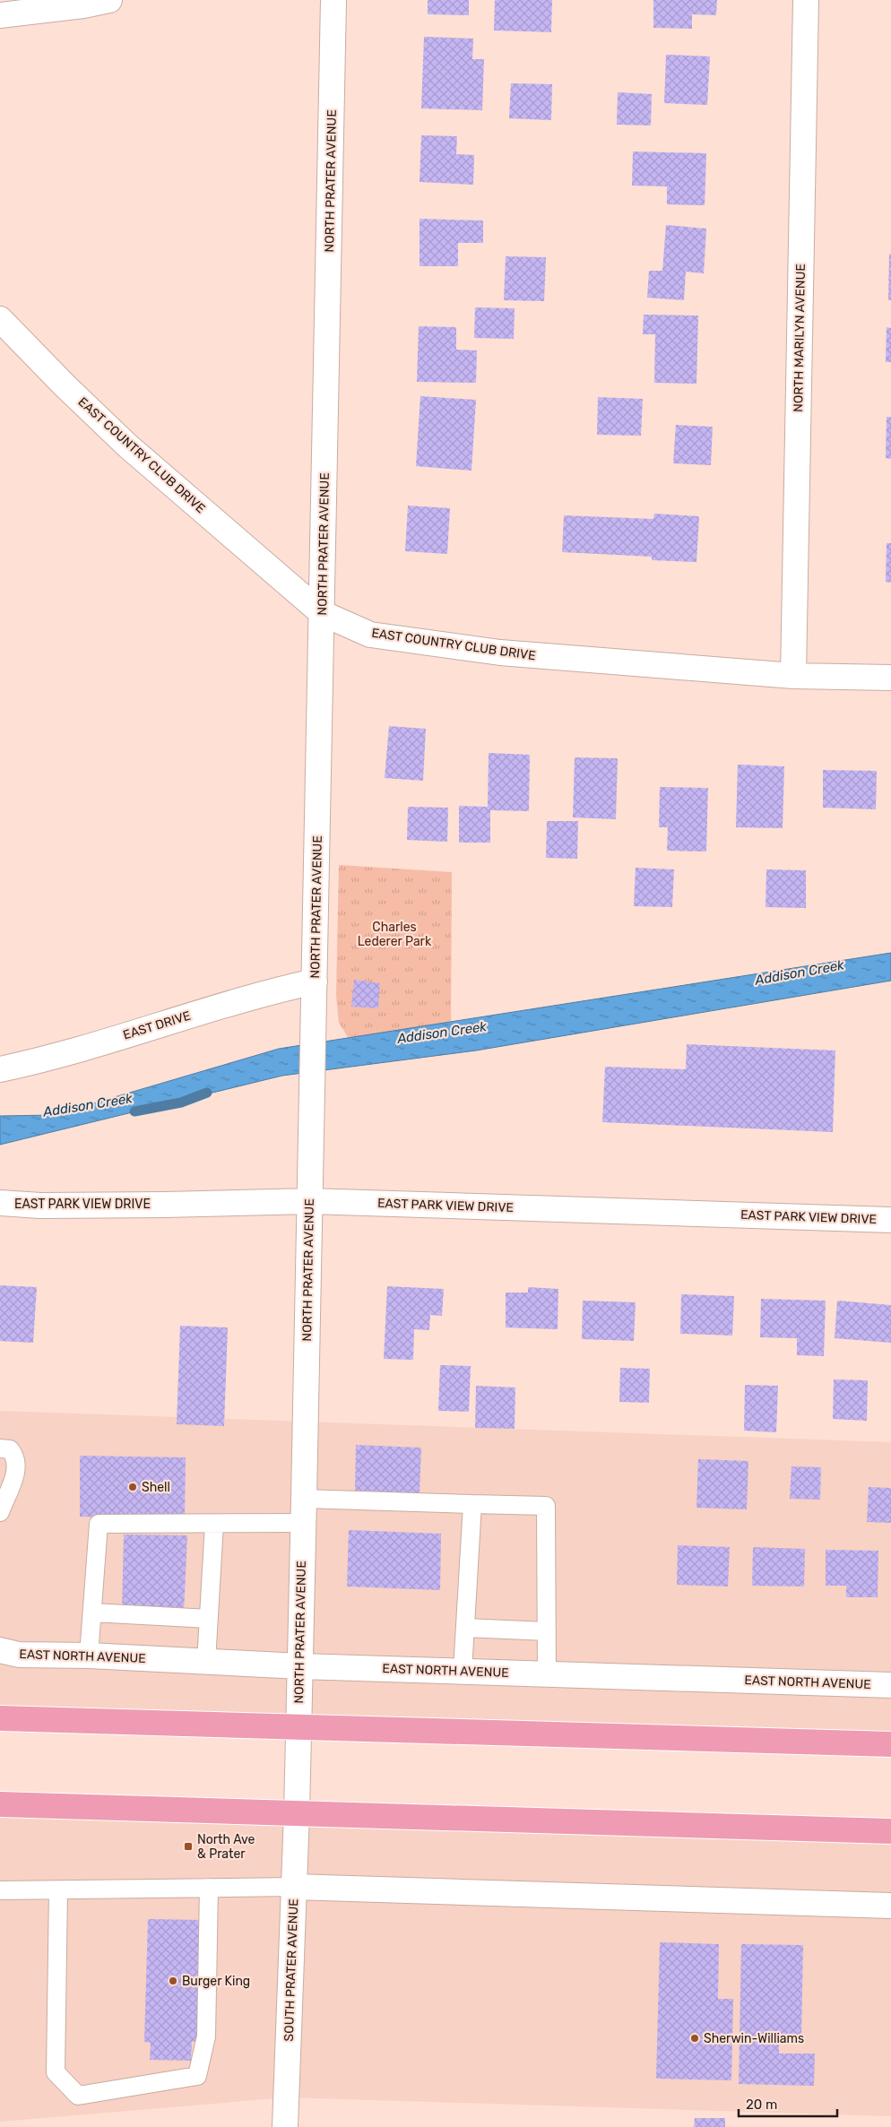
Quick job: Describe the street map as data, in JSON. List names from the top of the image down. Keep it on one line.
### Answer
{"streets":{"street":["NORTH PRATER AVENUE","NORTH MARILYN AVENUE","EAST COUNTRY CLUB DRIVE","EAST DRIVE","EAST PARK VIEW DRIVE","EAST NORTH AVENUE","SOUTH PRATER AVENUE"]},"crossings":[["NORTH PRATER AVENUE","EAST COUNTRY CLUB DRIVE"],["NORTH PRATER AVENUE","EAST DRIVE"],["NORTH PRATER AVENUE","EAST PARK VIEW DRIVE"],["NORTH PRATER AVENUE","EAST NORTH AVENUE"],["NORTH PRATER AVENUE","SOUTH PRATER AVENUE"],["NORTH MARILYN AVENUE","EAST COUNTRY CLUB DRIVE"]],"water":["Addison Creek"],"parks":["Charles Lederer Park"],"places":{"other":["Shell","Burger King","Sherwin-Williams"],"transit":["North Ave & Prater"]},"scale_bar":"20 m"}
